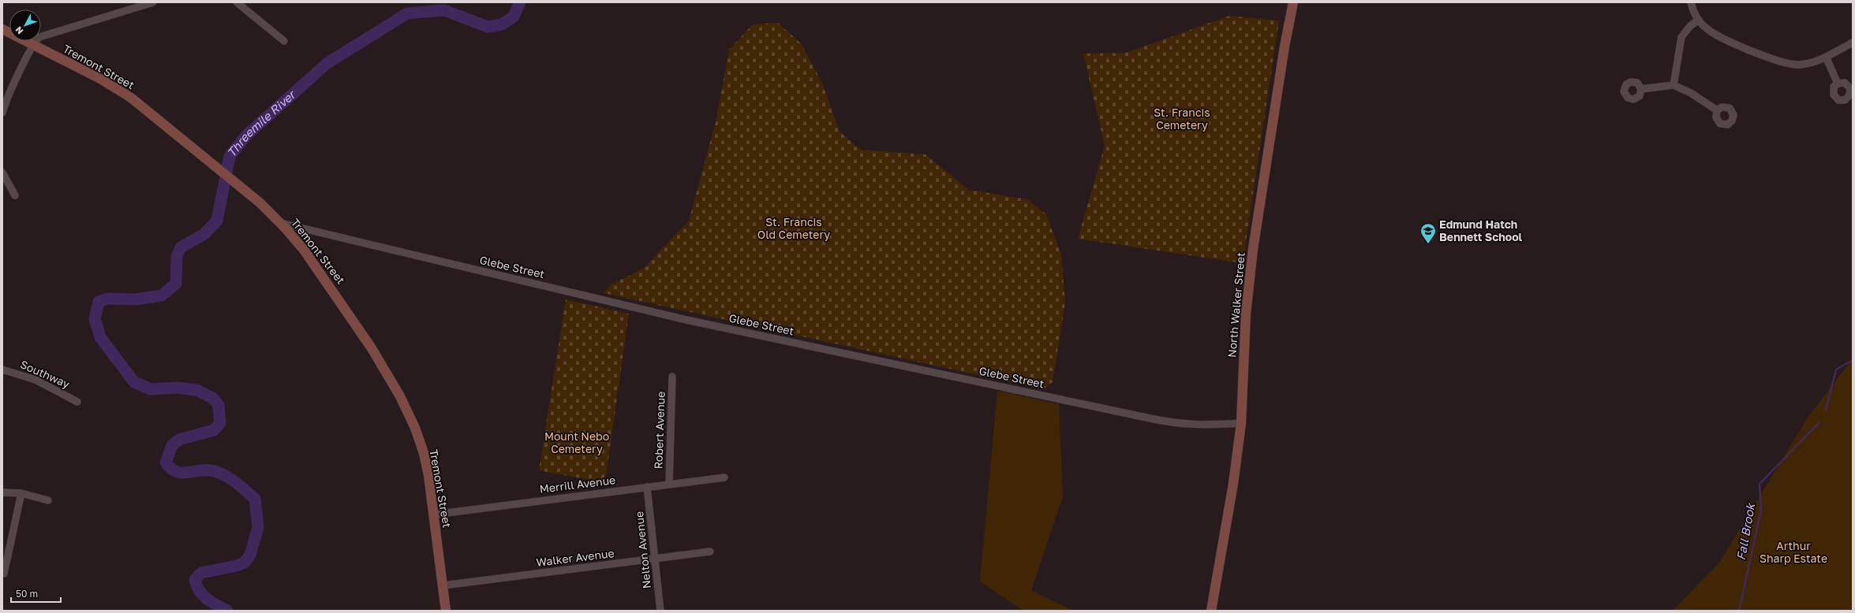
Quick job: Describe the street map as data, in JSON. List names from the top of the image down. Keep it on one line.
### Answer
{"streets":{"main road":["Tremont Street","North Walker Street"],"street":["Glebe Street","Southway","Robert Avenue","Merrill Avenue","Nelton Avenue","Walker Avenue"]},"crossings":[["Tremont Street","Glebe Street"],["Tremont Street","Merrill Avenue"],["Tremont Street","Walker Avenue"],["Glebe Street","North Walker Street"],["Robert Avenue","Merrill Avenue"],["Merrill Avenue","Nelton Avenue"],["Nelton Avenue","Walker Avenue"]],"water":["Threemile River","Fall Brook"],"parks":["St. Francis Cemetery","St. Francis Old Cemetery","Mount Nebo Cemetery","Arthur Sharp Estate"],"places":{"school or university":["Edmund Hatch Bennett School"]},"scale_bar":"50 m","north":"bottom left"}
